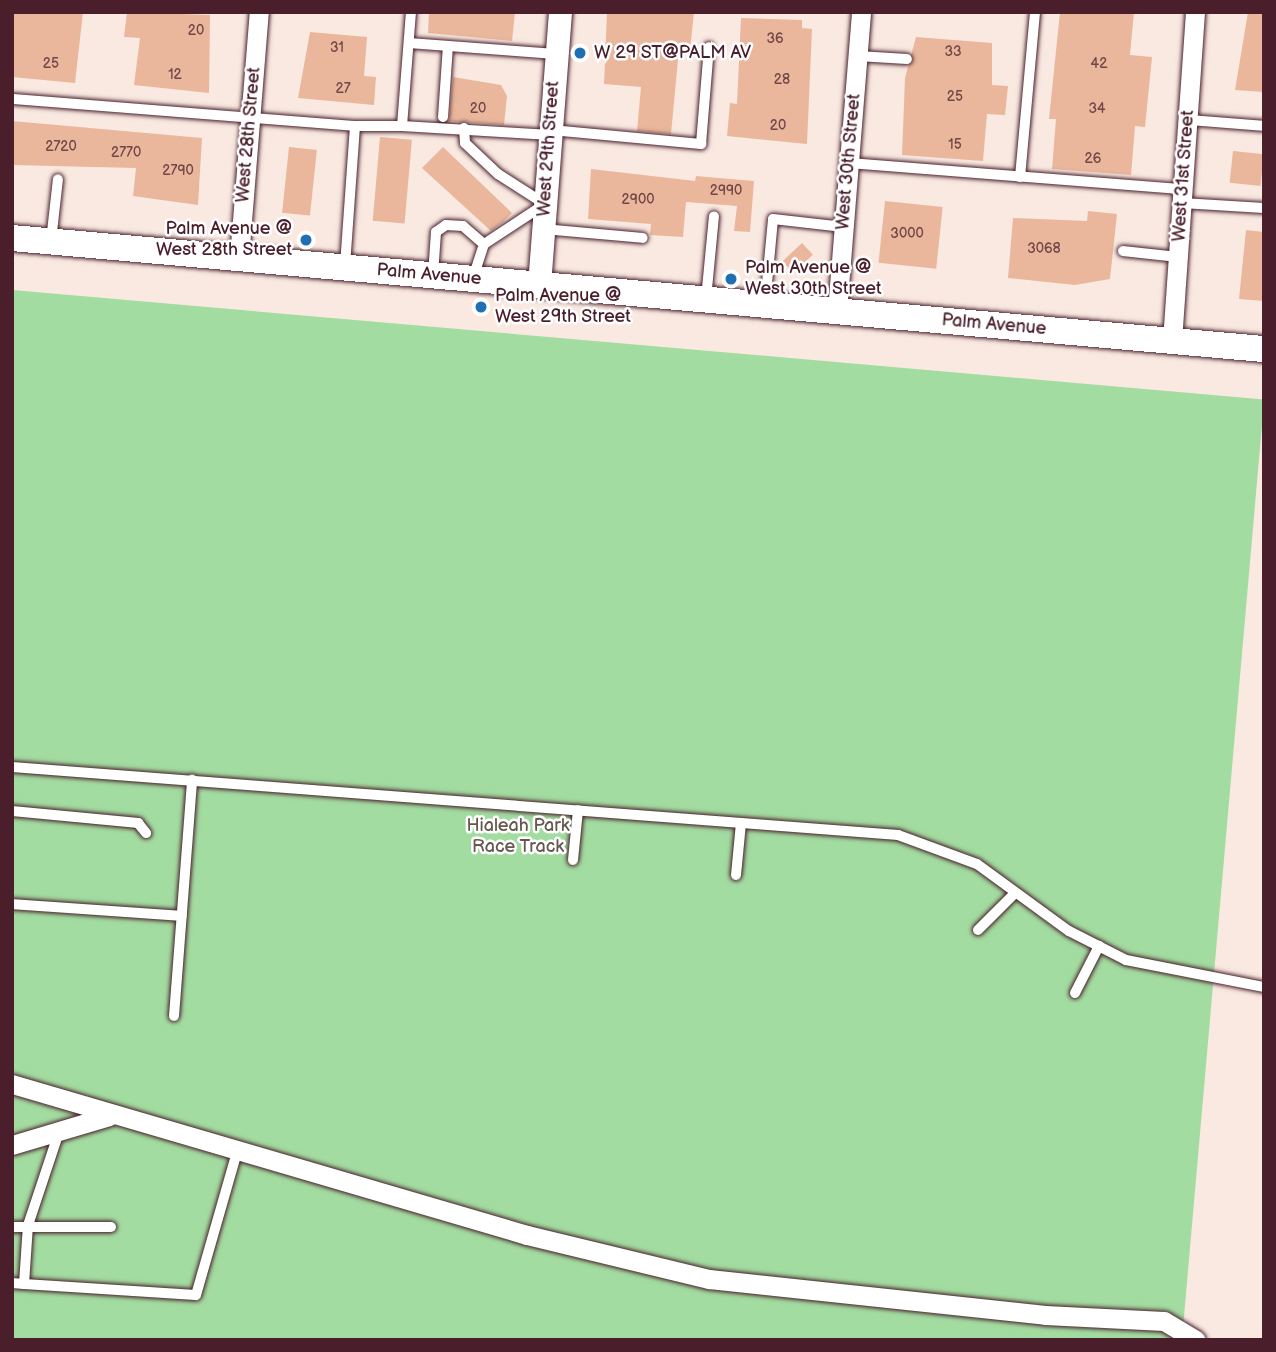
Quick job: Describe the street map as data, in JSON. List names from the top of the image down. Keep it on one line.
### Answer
{"streets":{"main road":["Palm Avenue"],"street":["West 28th Street","West 29th Street","West 30th Street","West 31st Street"]},"crossings":[["West 28th Street","Palm Avenue"],["West 29th Street","Palm Avenue"],["West 30th Street","Palm Avenue"],["West 31st Street","Palm Avenue"]],"parks":["Hialeah Park Race Track"],"places":["W 29 ST@PALM AV","Palm Avenue @ West 28th Street","Palm Avenue @ West 30th Street","Palm Avenue @ West 29th Street"],"house_numbers":["20","36","31","33","25","42","12","28","27","25","20","34","20","15","2720","2770","26","2790","2990","2900","3000","3068"]}
